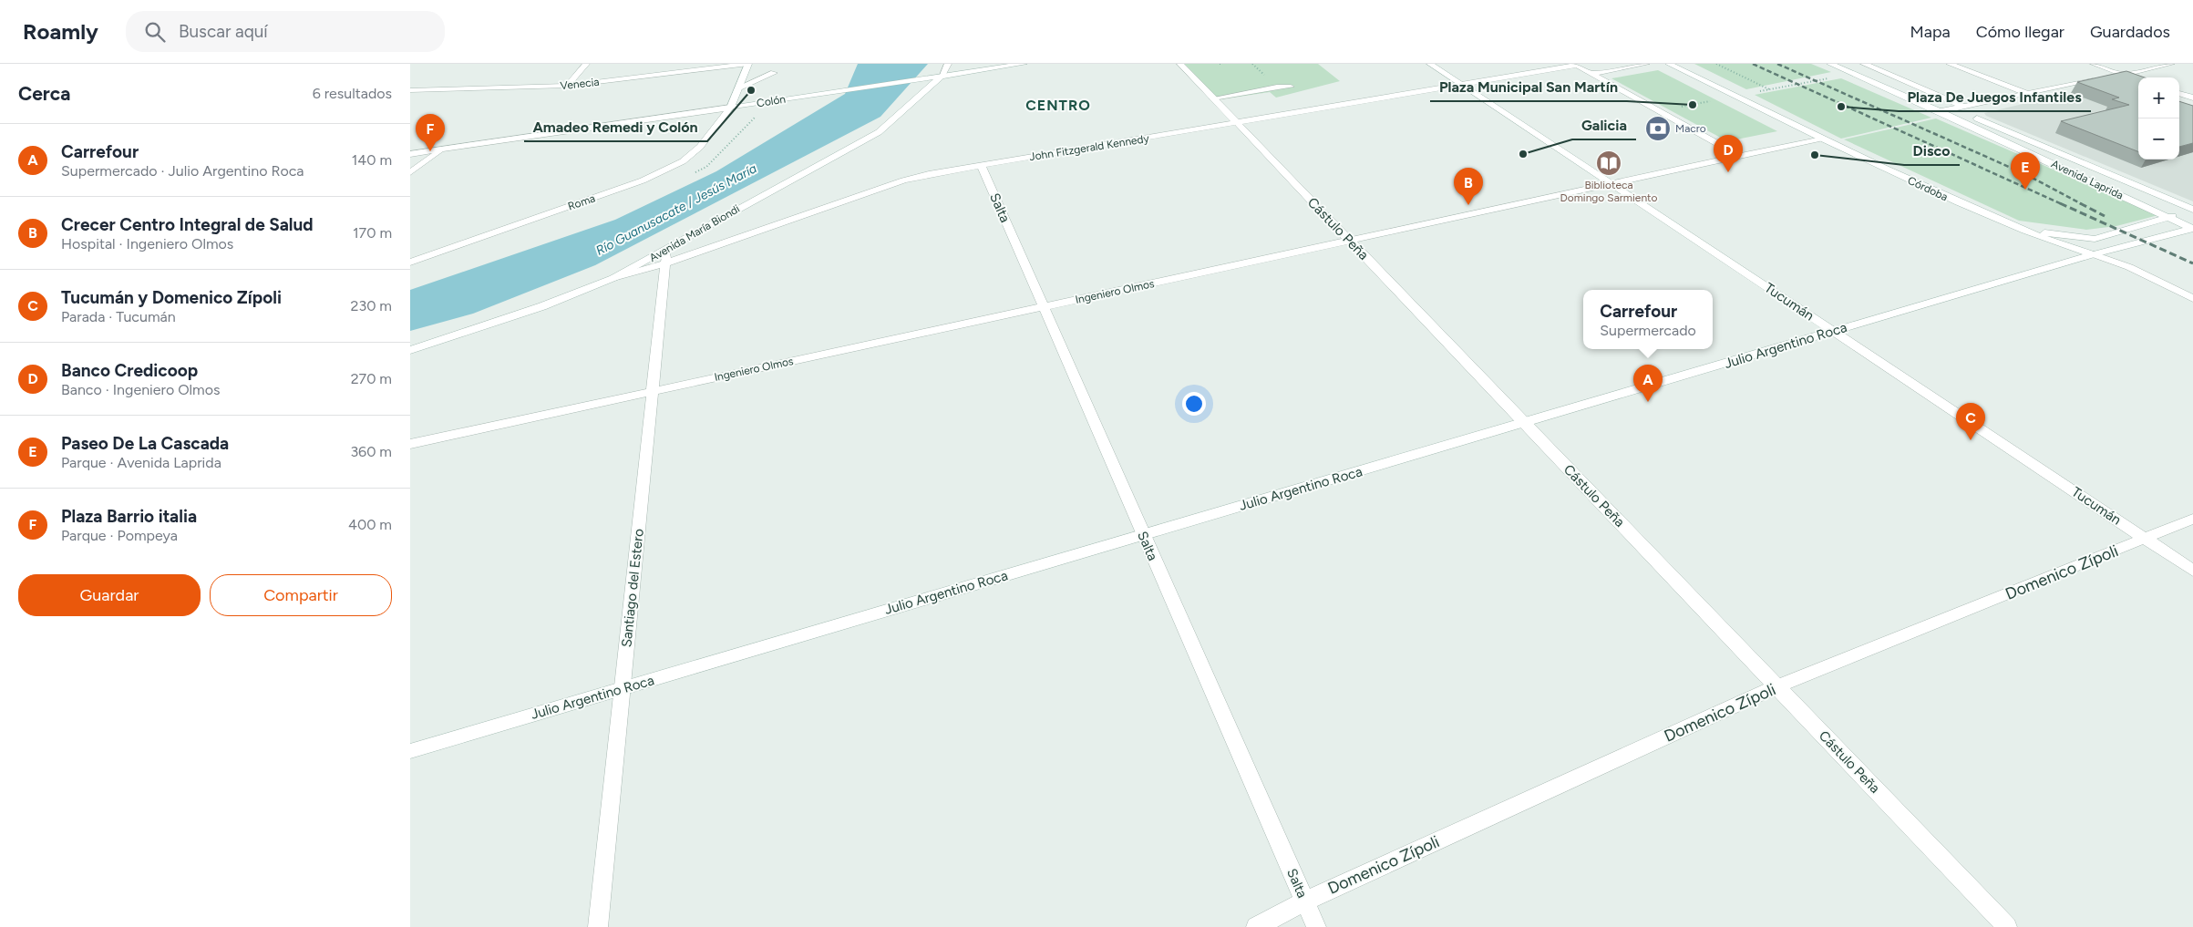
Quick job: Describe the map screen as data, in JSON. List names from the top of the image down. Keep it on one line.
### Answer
{"streets":{"street":["Venecia","Colón","John Fitzgerald Kennedy","Avenida Laprida","Córdoba","Roma","Salta","Cástulo Peña","Avenida María Biondi","Ingeniero Olmos","Tucumán","Julio Argentino Roca","Domenico Zípoli","Santiago del Estero"]},"crossings":[["Venecia","Roma"],["Colón","Roma"],["Colón","Avenida María Biondi"],["John Fitzgerald Kennedy","Salta"],["John Fitzgerald Kennedy","Cástulo Peña"],["John Fitzgerald Kennedy","Avenida María Biondi"],["John Fitzgerald Kennedy","Tucumán"],["John Fitzgerald Kennedy","Santiago del Estero"],["Avenida Laprida","Julio Argentino Roca"],["Córdoba","Ingeniero Olmos"],["Córdoba","Julio Argentino Roca"],["Salta","Ingeniero Olmos"],["Salta","Julio Argentino Roca"],["Salta","Domenico Zípoli"],["Cástulo Peña","Ingeniero Olmos"],["Cástulo Peña","Julio Argentino Roca"],["Cástulo Peña","Domenico Zípoli"],["Avenida María Biondi","Santiago del Estero"],["Ingeniero Olmos","Tucumán"],["Ingeniero Olmos","Santiago del Estero"],["Tucumán","Julio Argentino Roca"],["Tucumán","Domenico Zípoli"],["Julio Argentino Roca","Santiago del Estero"]],"districts":["CENTRO"],"water":["Río Guanusacate / Jesús María"],"places":{"other":["Amadeo Remedi y Colón","Plaza Municipal San Martín","Plaza De Juegos Infantiles","Galicia","Disco"],"bank":["Macro"],"library":["Biblioteca Domingo Sarmiento"]},"page":{"header":"Roamly","search":"Buscar aquí","nav":["Mapa","Cómo llegar","Guardados"],"heading":["Cerca","6 resultados"],"map_buttons":["+","−"],"pins":["F","D","E","B","A","C"],"list":[{"mark":"A","name":"Carrefour","note":"Supermercado · Julio Argentino Roca","value":"140 m"},{"mark":"B","name":"Crecer Centro Integral de Salud","note":"Hospital · Ingeniero Olmos","value":"170 m"},{"mark":"C","name":"Tucumán y Domenico Zípoli","note":"Parada · Tucumán","value":"230 m"},{"mark":"D","name":"Banco Credicoop","note":"Banco · Ingeniero Olmos","value":"270 m"},{"mark":"E","name":"Paseo De La Cascada","note":"Parque · Avenida Laprida","value":"360 m"},{"mark":"F","name":"Plaza Barrio italia","note":"Parque · Pompeya","value":"400 m"}],"popup":["Carrefour","Supermercado"],"buttons":["Guardar","Compartir"]}}
